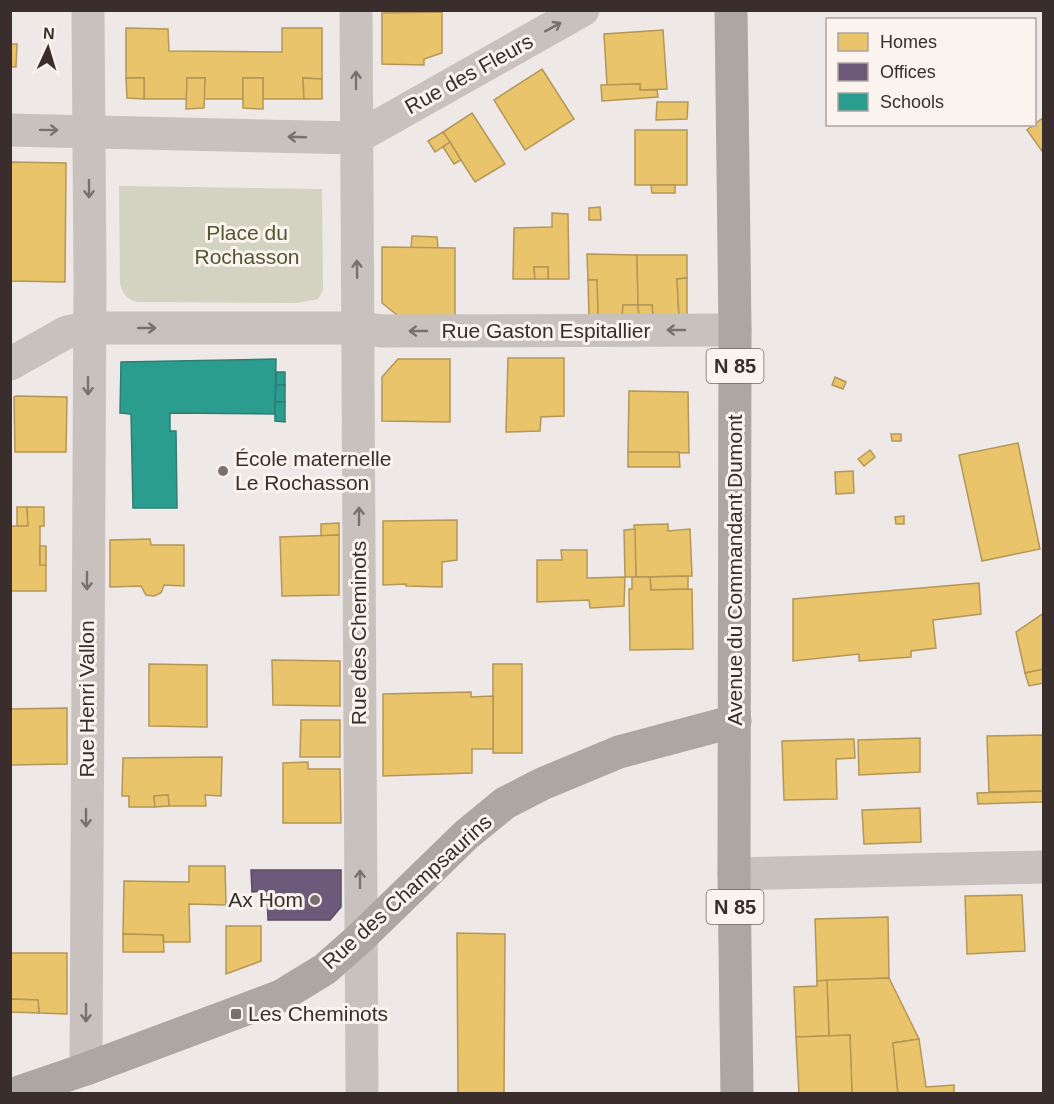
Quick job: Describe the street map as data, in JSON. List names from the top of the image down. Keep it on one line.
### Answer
{"streets":{"main road":["N 85","Avenue du Commandant Dumont","Rue des Champsaurins"],"street":["Rue des Fleurs","Rue Gaston Espitallier","Rue des Cheminots","Rue Henri Vallon"]},"crossings":[["Rue Gaston Espitallier","Avenue du Commandant Dumont"],["Rue Gaston Espitallier","Rue des Cheminots"],["Avenue du Commandant Dumont","Rue des Champsaurins"],["Rue des Cheminots","Rue des Champsaurins"],["Rue Henri Vallon","Rue des Champsaurins"]],"one_way":["Rue des Fleurs","Rue Gaston Espitallier","Rue des Cheminots","Rue Henri Vallon"],"parks":["Place du Rochasson"],"places":{"other":["École maternelle Le Rochasson","Ax Hom"],"transit":["Les Cheminots"]},"legend":["Homes","Offices","Schools"],"north":"top"}
